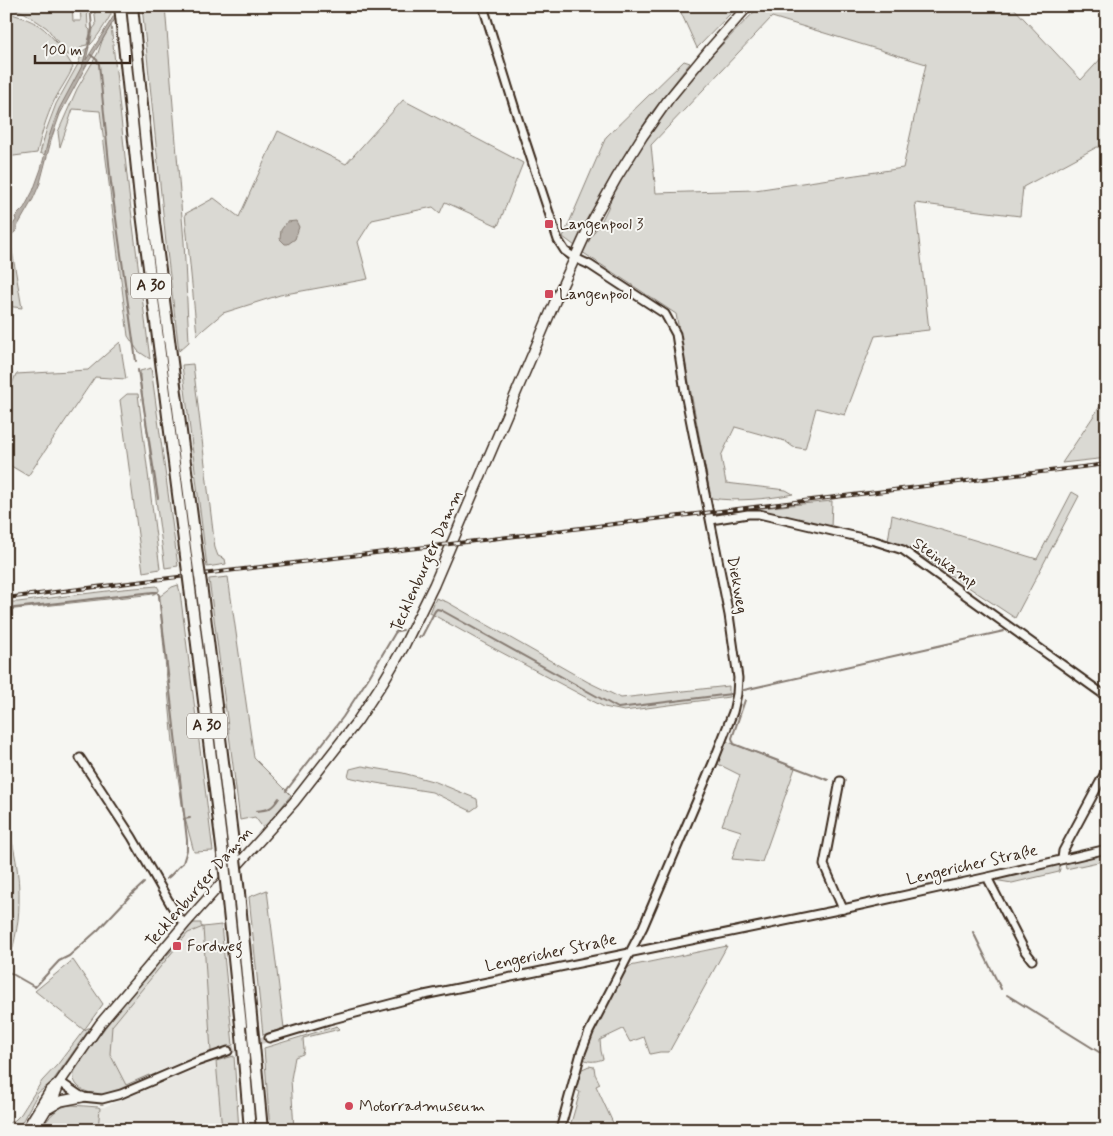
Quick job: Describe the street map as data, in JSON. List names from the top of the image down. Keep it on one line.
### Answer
{"streets":{"highway":["A 30"],"main road":["Tecklenburger Damm"],"street":["Steinkamp","Diekweg","Lengericher Straße"]},"crossings":[["Tecklenburger Damm","Diekweg"],["Steinkamp","Diekweg"],["Diekweg","Lengericher Straße"]],"places":{"transit":["Langenpool 3","Langenpool","Fordweg"],"other":["Motorradmuseum"]},"scale_bar":"100 m"}
